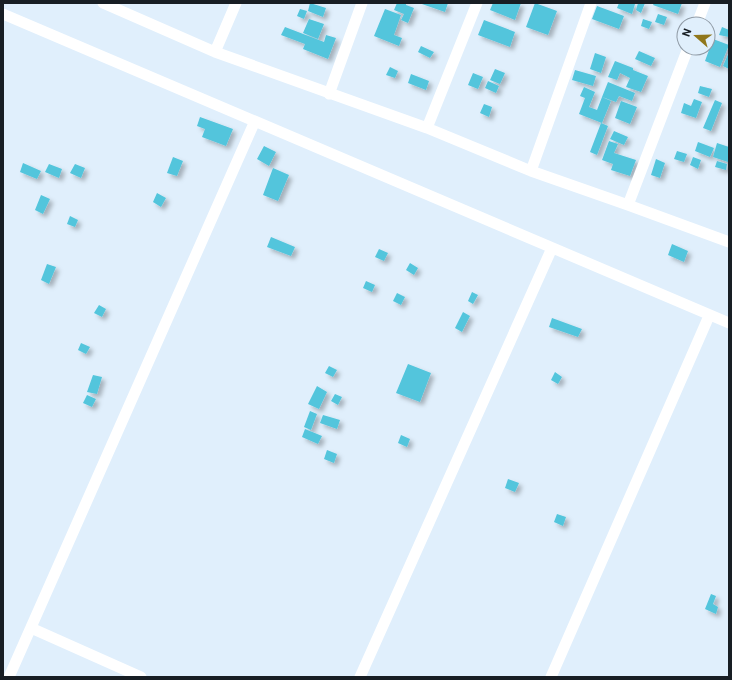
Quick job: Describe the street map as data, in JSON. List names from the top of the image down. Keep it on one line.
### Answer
{"north":"left"}
